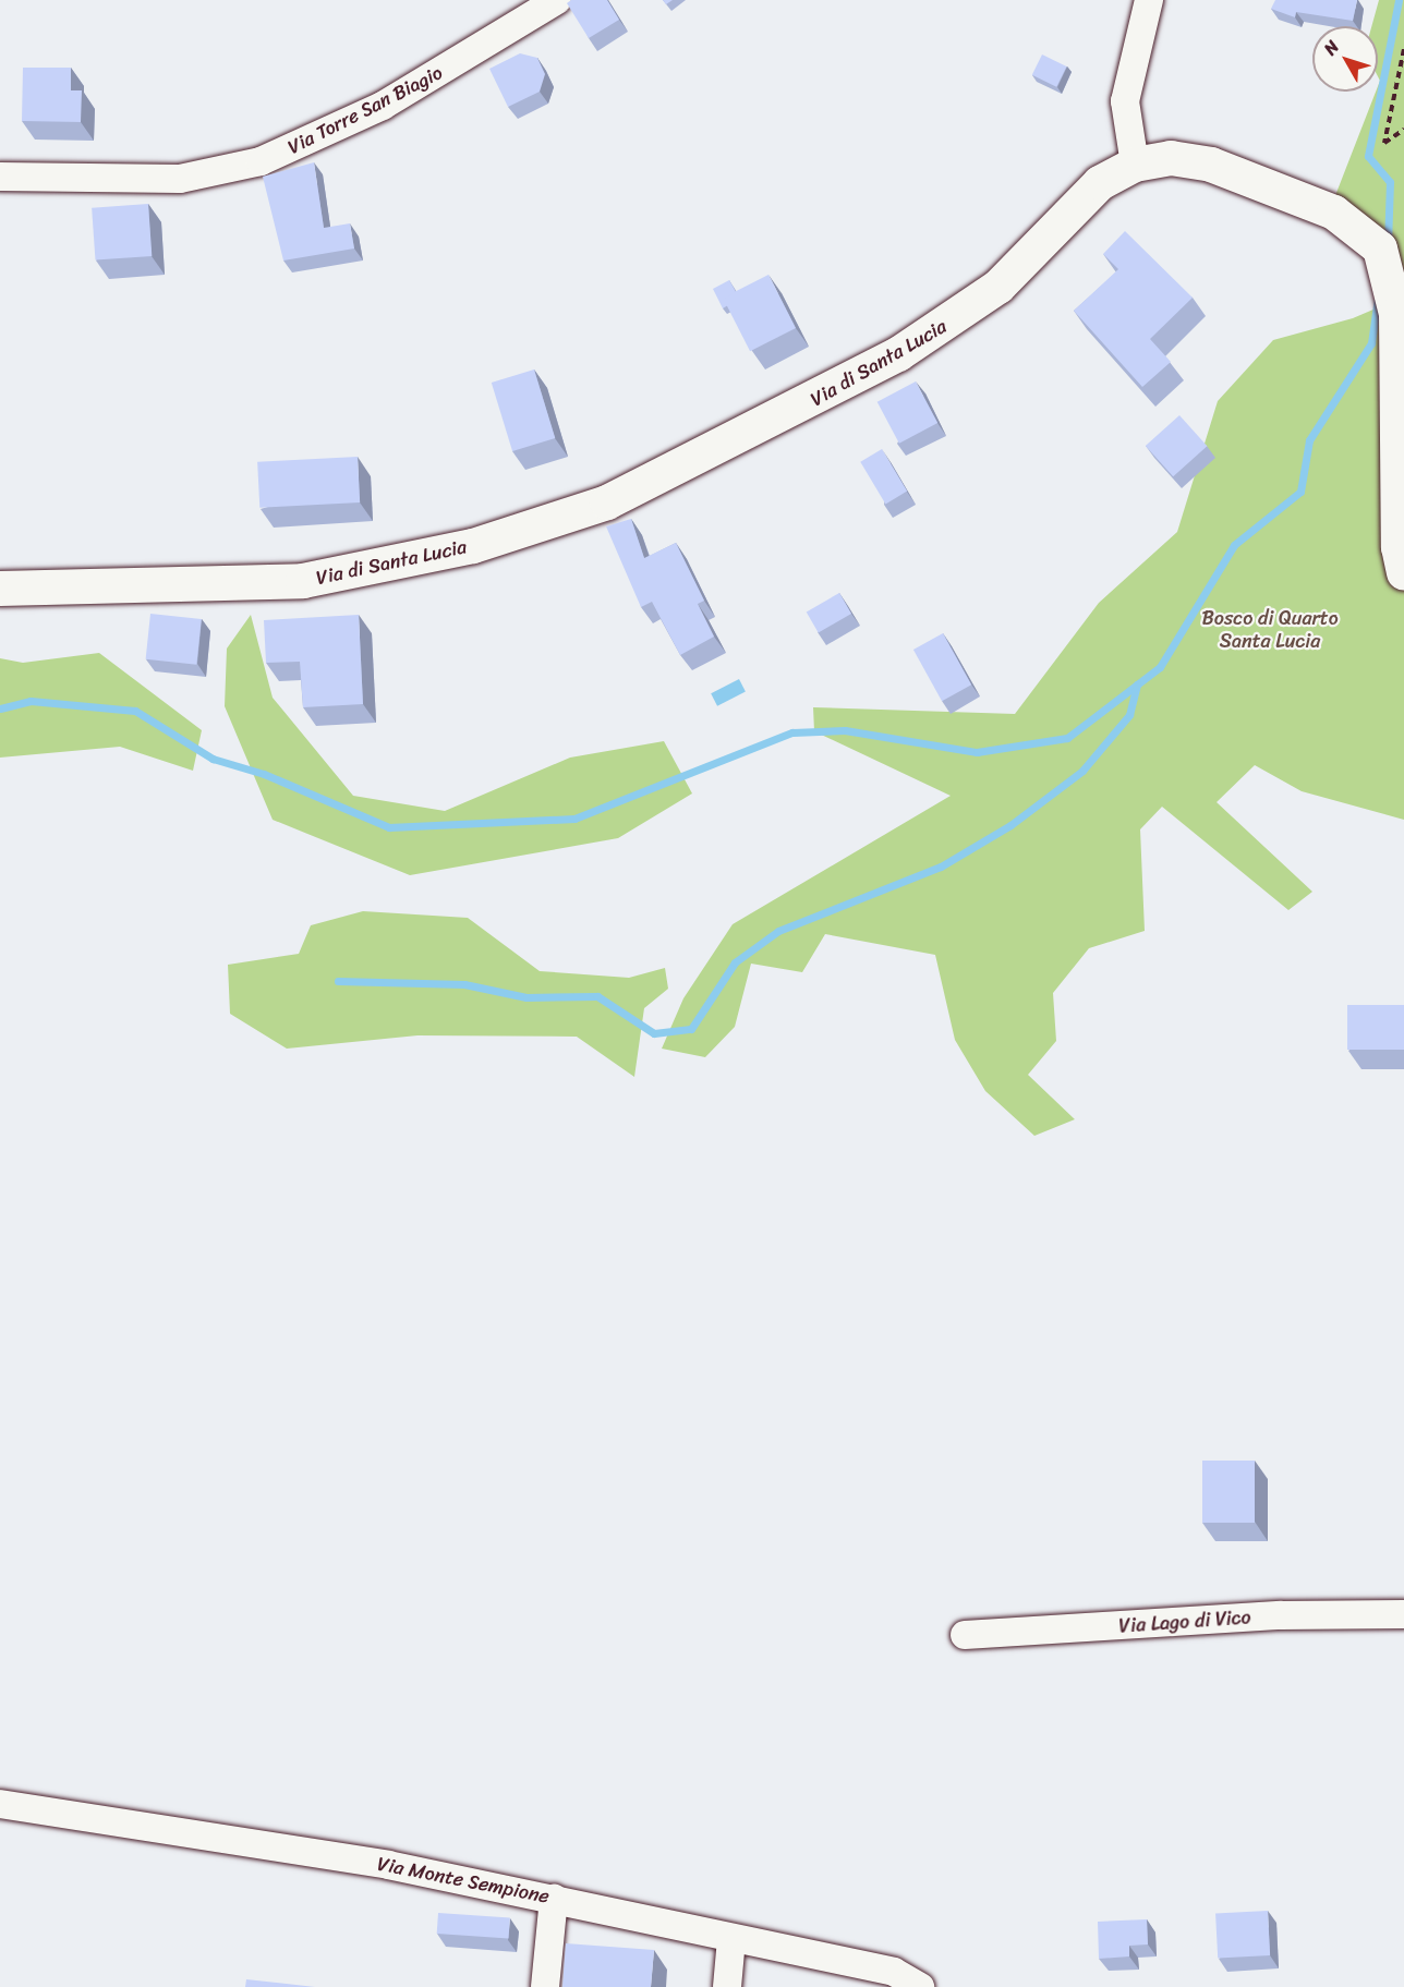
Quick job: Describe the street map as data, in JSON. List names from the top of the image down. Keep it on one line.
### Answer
{"streets":{"street":["Via Torre San Biagio","Via di Santa Lucia","Via Lago di Vico","Via Monte Sempione"]},"parks":["Bosco di Quarto Santa Lucia"],"north":"top left"}
